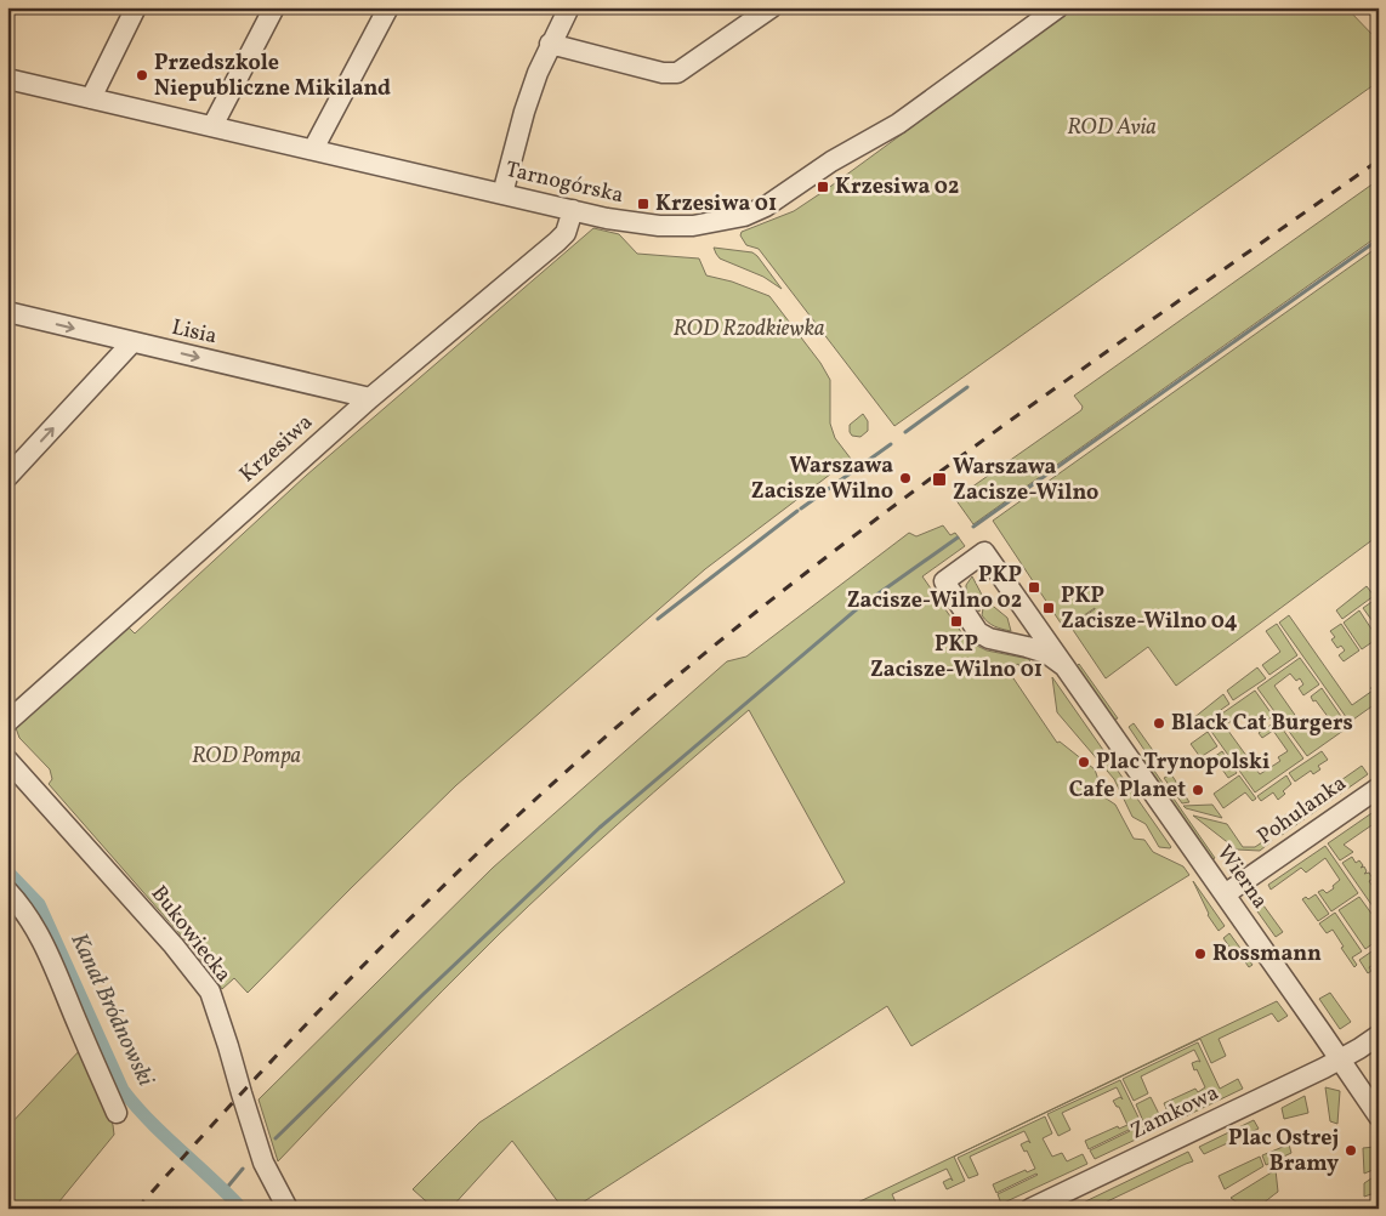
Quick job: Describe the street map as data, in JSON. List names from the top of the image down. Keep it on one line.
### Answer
{"streets":{"street":["Tarnogórska","Lisia","Krzesiwa","Pohulanka","Wierna","Bukowiecka","Zamkowa"]},"crossings":[["Tarnogórska","Krzesiwa"],["Lisia","Krzesiwa"],["Pohulanka","Wierna"],["Wierna","Zamkowa"]],"one_way":["Lisia"],"water":["Kanał Bródnowski"],"parks":["ROD Avia","ROD Rzodkiewka","ROD Pompa"],"places":{"other":["Przedszkole Niepubliczne Mikiland","Warszawa Zacisze Wilno","Black Cat Burgers","Plac Trynopolski","Cafe Planet","Rossmann","Plac Ostrej Bramy"],"transit":["Krzesiwa 02","Krzesiwa 01","Warszawa Zacisze-Wilno","PKP Zacisze-Wilno 02","PKP Zacisze-Wilno 04","PKP Zacisze-Wilno 01"]}}
